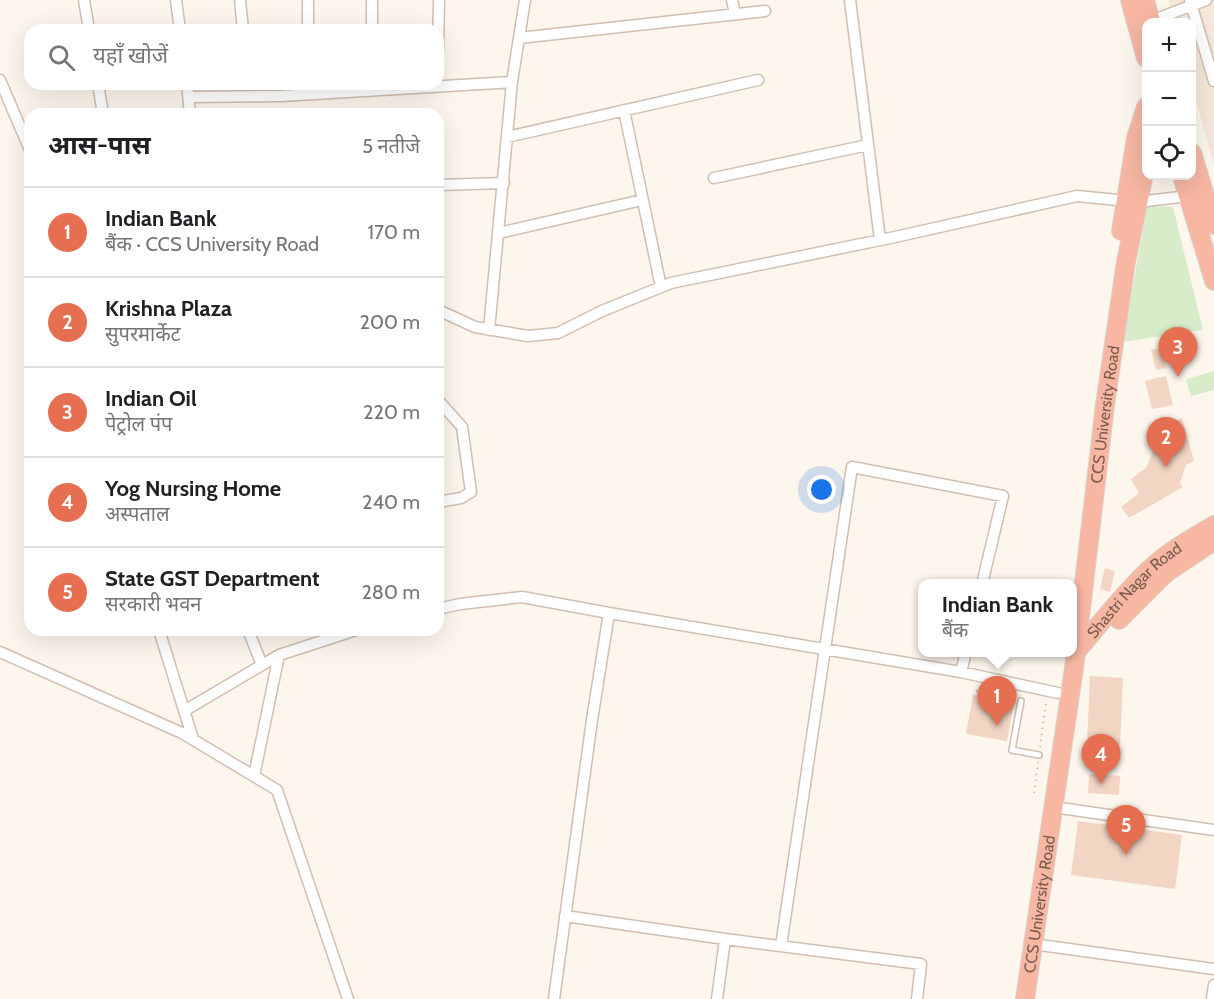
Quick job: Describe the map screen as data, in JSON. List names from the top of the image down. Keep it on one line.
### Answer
{"streets":{"highway":["CCS University Road","Shastri Nagar Road"]},"page":{"map_buttons":["+","−"],"search":"यहाँ खोजें","heading":["आस-पास","5 नतीजे"],"list":[{"mark":"1","name":"Indian Bank","note":"बैंक · CCS University Road","value":"170 m"},{"mark":"2","name":"Krishna Plaza","note":"सुपरमार्केट","value":"200 m"},{"mark":"3","name":"Indian Oil","note":"पेट्रोल पंप","value":"220 m"},{"mark":"4","name":"Yog Nursing Home","note":"अस्पताल","value":"240 m"},{"mark":"5","name":"State GST Department","note":"सरकारी भवन","value":"280 m"}],"pins":["3","2","1","4","5"],"popup":["Indian Bank","बैंक"]}}
